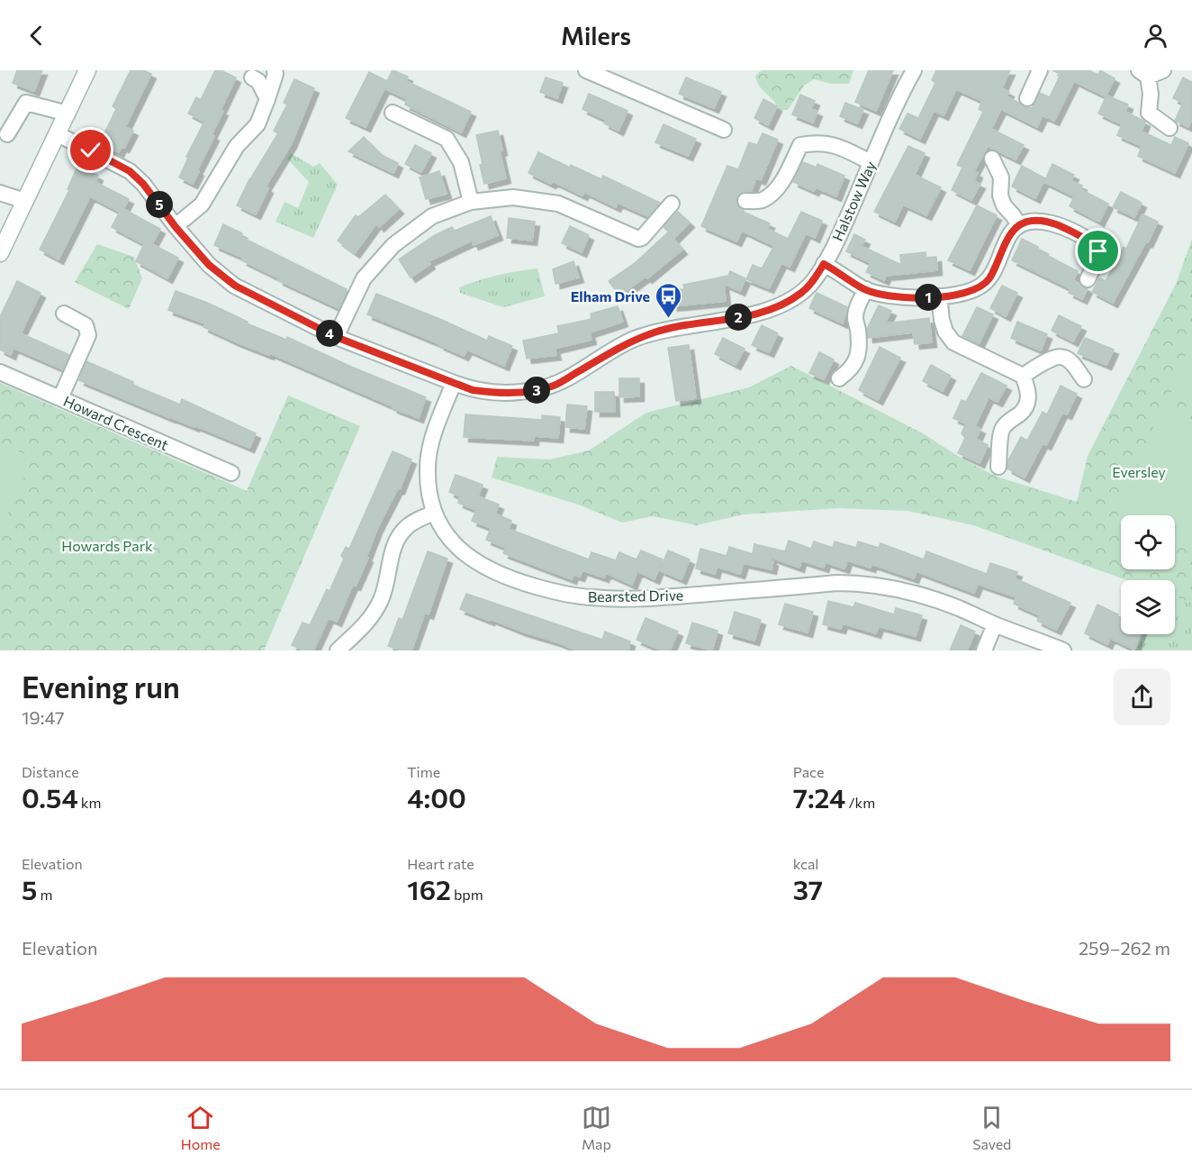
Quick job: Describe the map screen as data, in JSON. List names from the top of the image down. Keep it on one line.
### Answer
{"streets":{"street":["Halstow Way","Howard Crescent","Bearsted Drive"]},"crossings":[["Halstow Way","Bearsted Drive"]],"parks":["Eversley","Howards Park"],"places":{"bus stop":["Elham Drive"]},"page":{"header":"Milers","pins":["5","1","2","4","3"],"heading":["Evening run","19:47"],"stats":[["Distance","0.54 km"],["Time","4:00"],["Pace","7:24 /km"],["Elevation","5 m"],["Heart rate","162 bpm"],["kcal","37"]],"chart":["Elevation","259–262 m"],"tabs":["Home","Map","Saved"]}}
